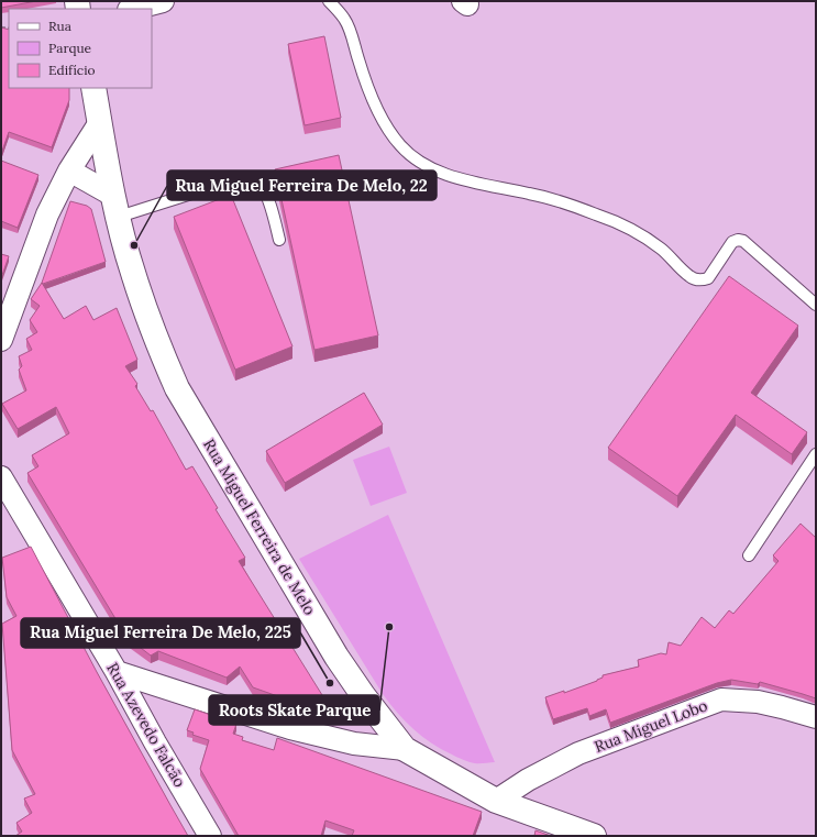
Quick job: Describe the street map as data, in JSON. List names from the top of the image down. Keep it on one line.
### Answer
{"streets":{"main road":["Rua Miguel Ferreira de Melo"],"street":["Rua Azevedo Falcão","Rua Miguel Lobo"]},"crossings":[["Rua Miguel Ferreira de Melo","Rua Miguel Lobo"]],"places":["Rua Miguel Ferreira De Melo, 22","Roots Skate Parque","Rua Miguel Ferreira De Melo, 225"],"legend":["Rua","Parque","Edifício"]}
